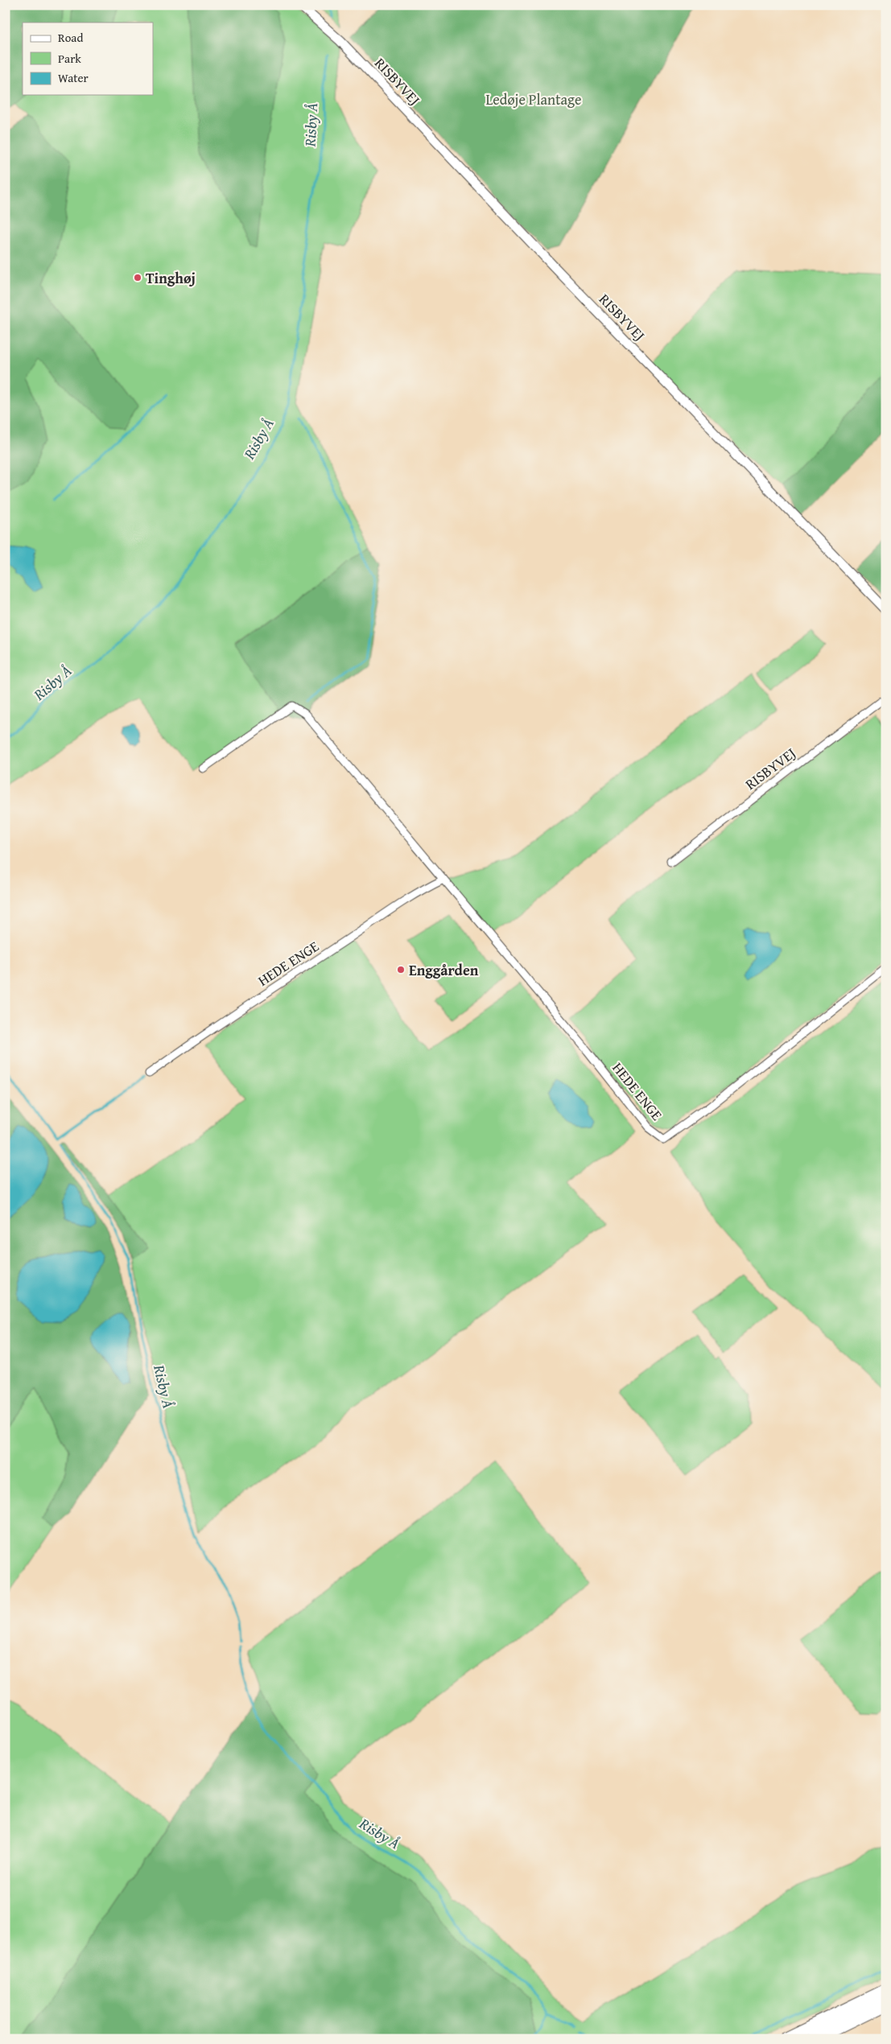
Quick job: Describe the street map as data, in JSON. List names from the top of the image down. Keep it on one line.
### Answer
{"streets":{"street":["RISBYVEJ","HEDE ENGE"]},"water":["Risby Å"],"parks":["Ledøje Plantage"],"places":["Tinghøj","Enggården"],"legend":["Road","Park","Water"]}
